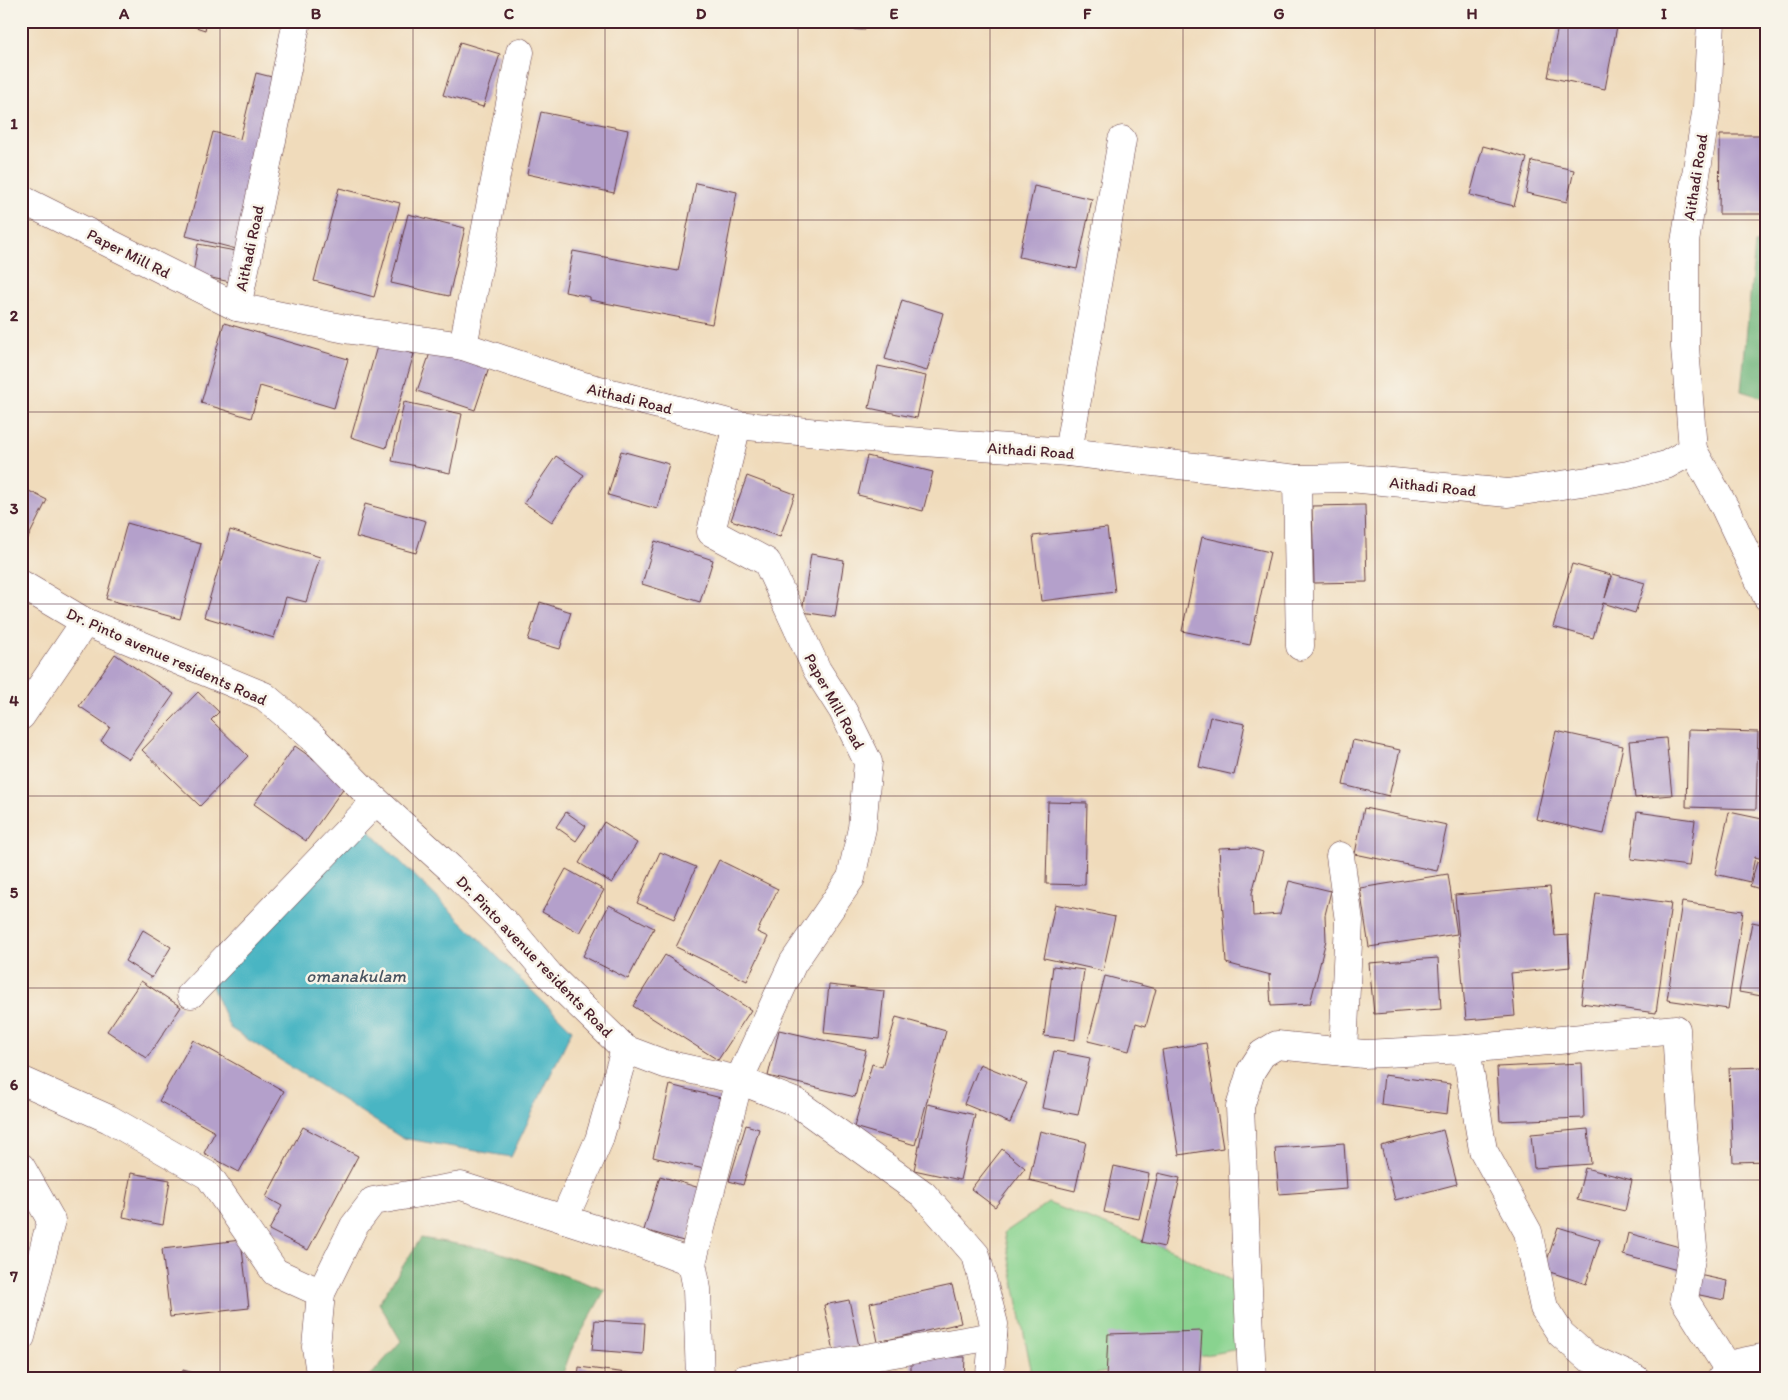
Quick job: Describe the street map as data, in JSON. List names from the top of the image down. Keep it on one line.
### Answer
{"streets":{"street":["Aithadi Road","Paper Mill Rd","Dr. Pinto avenue residents Road","Paper Mill Road"]},"crossings":[["Aithadi Road","Paper Mill Rd"],["Aithadi Road","Paper Mill Road"],["Dr. Pinto avenue residents Road","Paper Mill Road"]],"water":["omanakulam"],"grid":{"columns":["A","B","C","D","E","F","G","H","I"],"rows":["1","2","3","4","5","6","7"]}}
